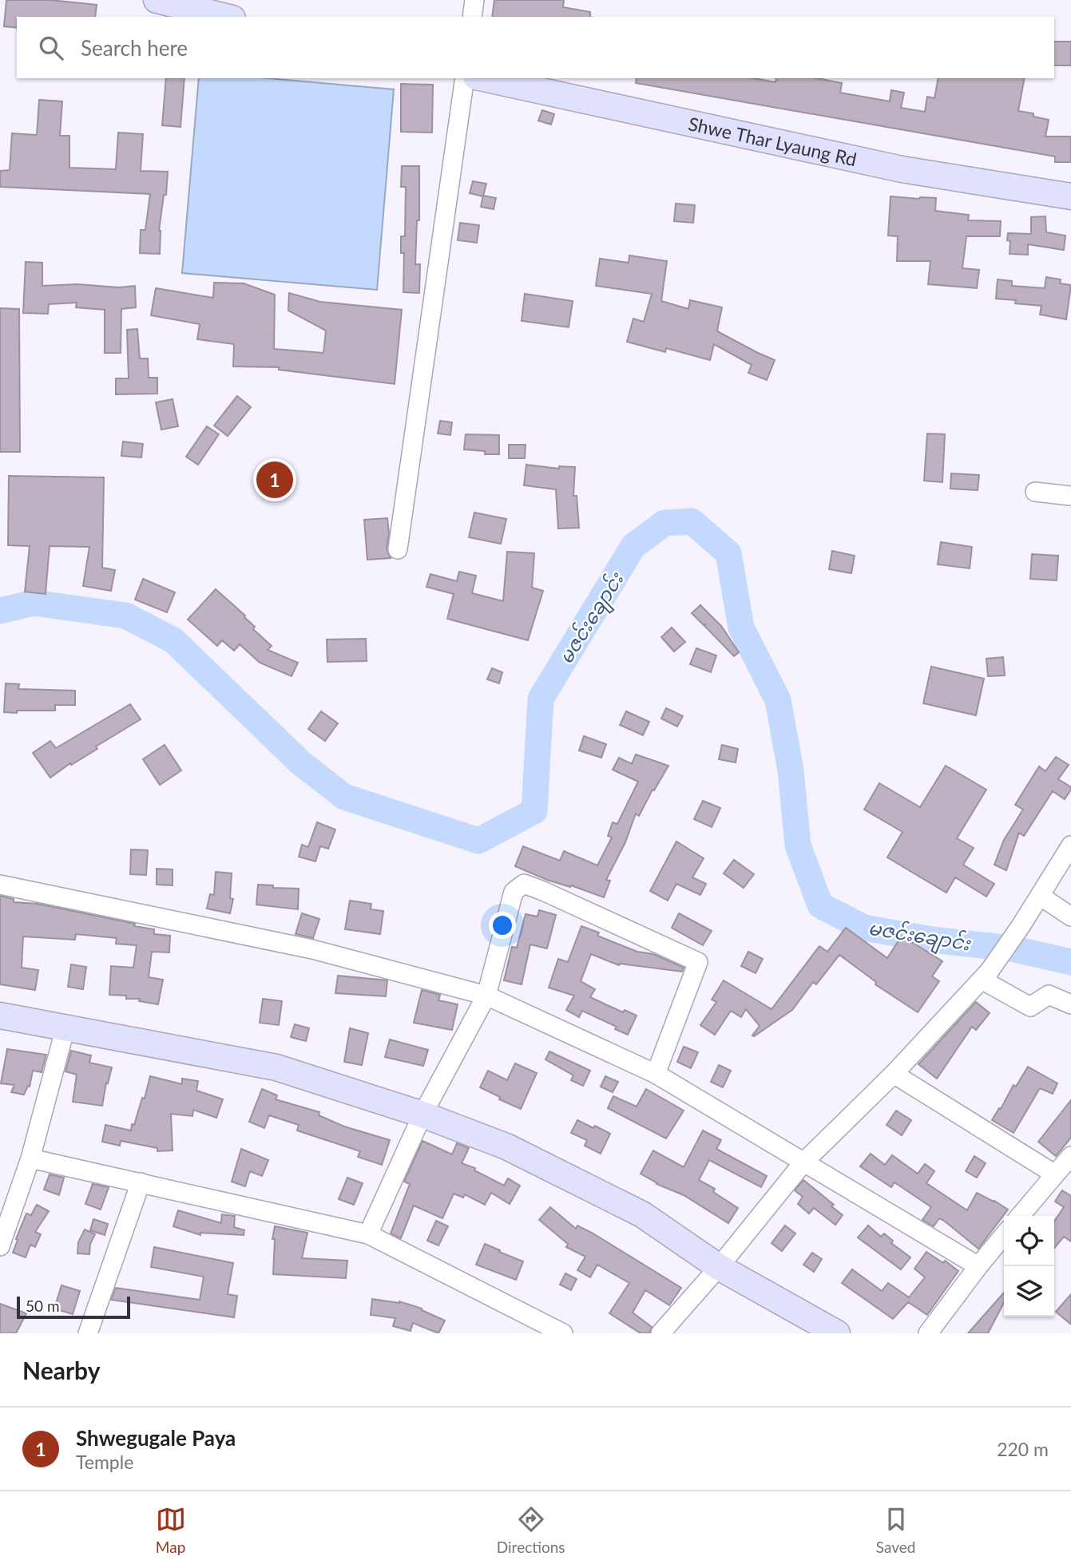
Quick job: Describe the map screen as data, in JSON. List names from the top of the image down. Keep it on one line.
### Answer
{"streets":{"street":["Shwe Thar Lyaung Rd"]},"water":["မဇင်းချောင်း"],"scale_bar":"50 m","page":{"search":"Search here","pins":"1","scale":"50 m","heading":"Nearby","list":[{"mark":"1","name":"Shwegugale Paya","note":"Temple","value":"220 m"}],"nav":["Map","Directions","Saved"]}}
